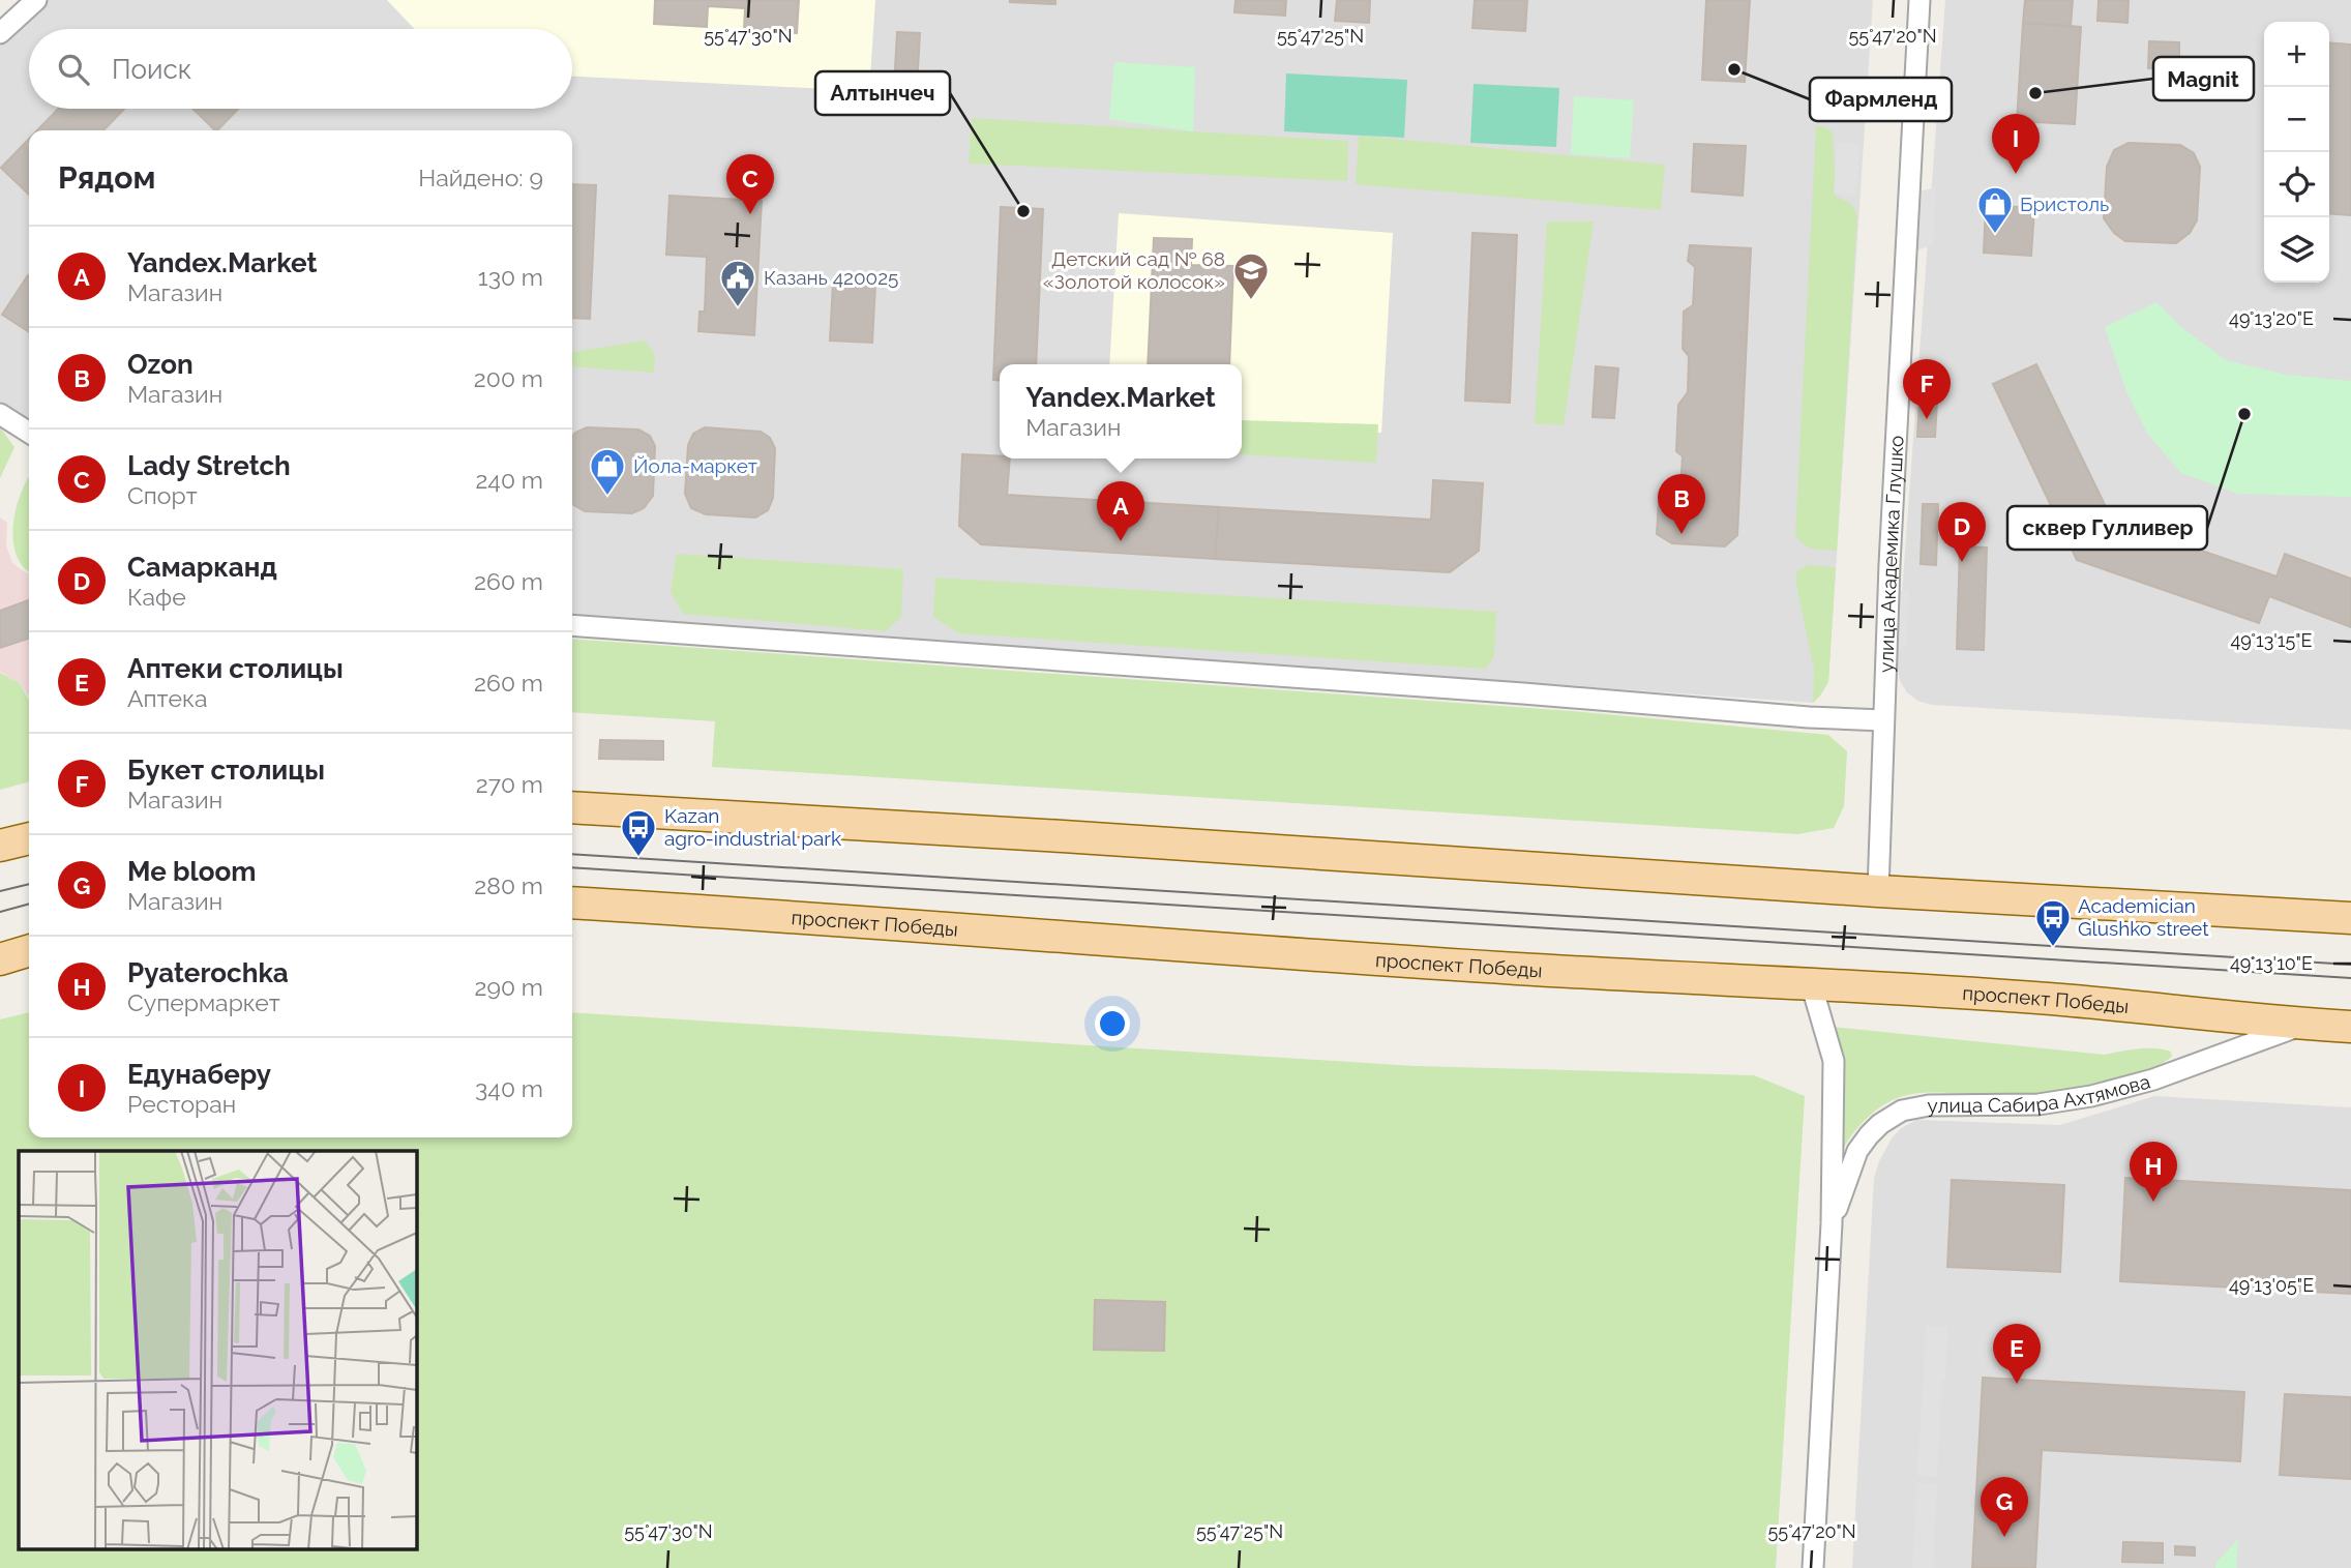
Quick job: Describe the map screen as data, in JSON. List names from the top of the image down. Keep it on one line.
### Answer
{"streets":{"main road":["проспект Победы"],"street":["улица Академика Глушко","улица Сабира Ахтямова"]},"crossings":[["проспект Победы","улица Сабира Ахтямова"]],"places":{"other":["Фармленд","Magnit","Алтынчеч","сквер Гулливер"],"shop":["Бристоль","Йола-маркет"],"school or university":["Детский сад № 68 «Золотой колосок»"],"public building":["Казань 420025"],"bus stop":["Kazan agro-industrial park","Academician Glushko street"]},"page":{"map_buttons":["+","−"],"search":"Поиск","pins":["I","C","F","B","A","D","H","E","G"],"heading":["Рядом","Найдено: 9"],"list":[{"mark":"A","name":"Yandex.Market","note":"Магазин","value":"130 m"},{"mark":"B","name":"Ozon","note":"Магазин","value":"200 m"},{"mark":"C","name":"Lady Stretch","note":"Спорт","value":"240 m"},{"mark":"D","name":"Самарканд","note":"Кафе","value":"260 m"},{"mark":"E","name":"Аптеки столицы","note":"Аптека","value":"260 m"},{"mark":"F","name":"Букет столицы","note":"Магазин","value":"270 m"},{"mark":"G","name":"Me bloom","note":"Магазин","value":"280 m"},{"mark":"H","name":"Pyaterochka","note":"Супермаркет","value":"290 m"},{"mark":"I","name":"Едунаберу","note":"Ресторан","value":"340 m"}],"popup":["Yandex.Market","Магазин"]},"coordinates":["55°47'30\"N","55°47'25\"N","55°47'20\"N","49°13'20\"E","49°13'15\"E","49°13'10\"E","49°13'05\"E"]}
